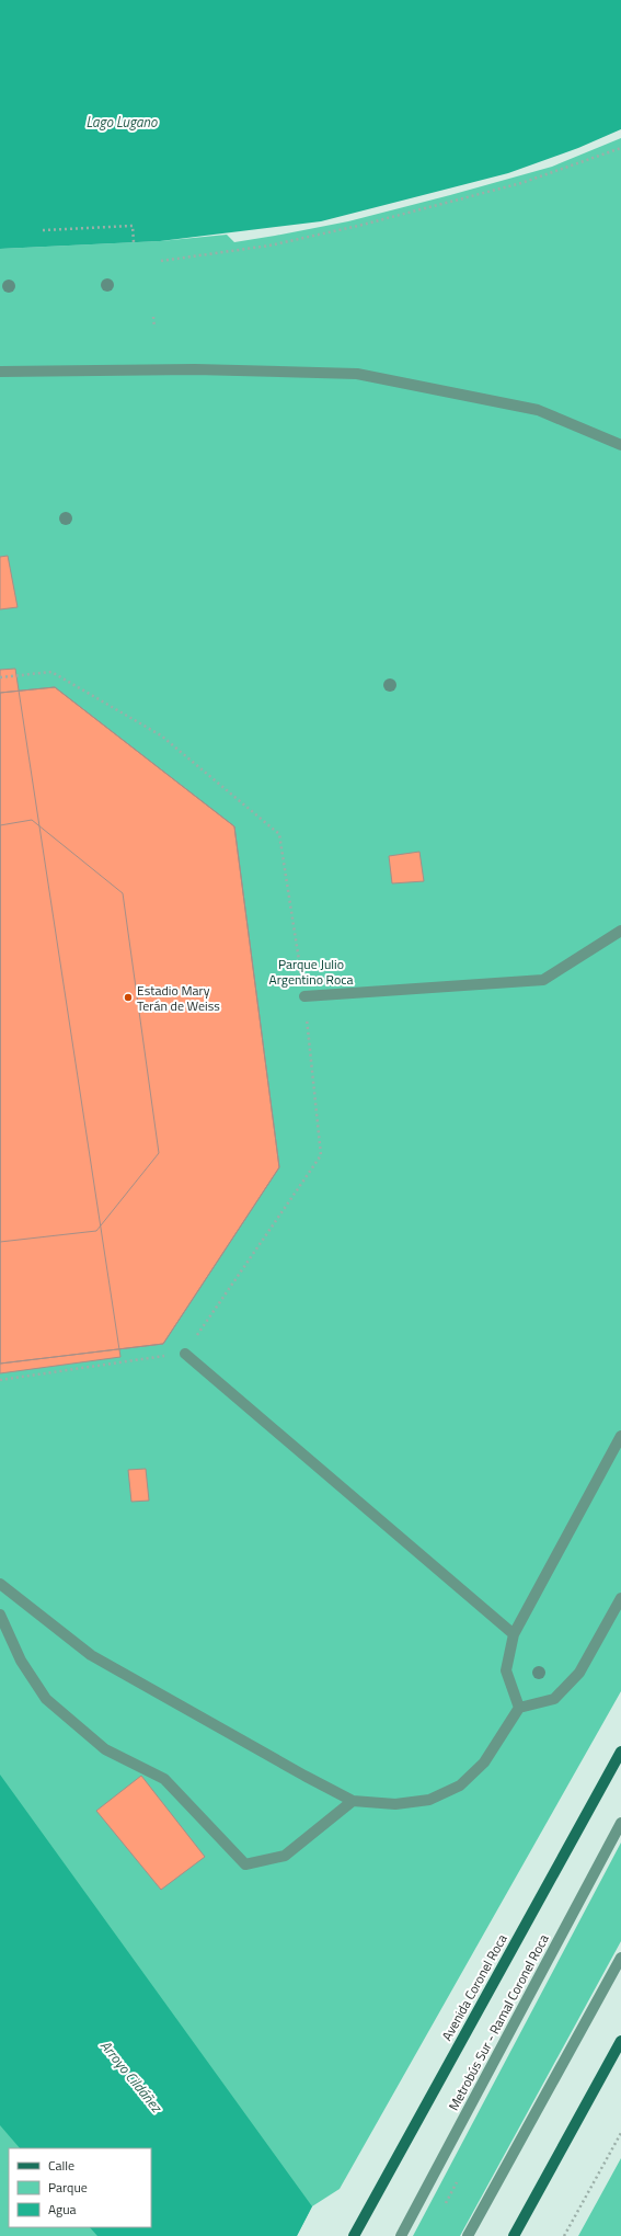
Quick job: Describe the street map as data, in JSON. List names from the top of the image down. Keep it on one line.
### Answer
{"streets":{"main road":["Avenida Coronel Roca"],"lane":["Metrobús Sur - Ramal Coronel Roca"]},"water":["Lago Lugano","Arroyo Cildáñez"],"parks":["Parque Julio Argentino Roca"],"places":["Estadio Mary Terán de Weiss"],"legend":["Calle","Parque","Agua"]}
